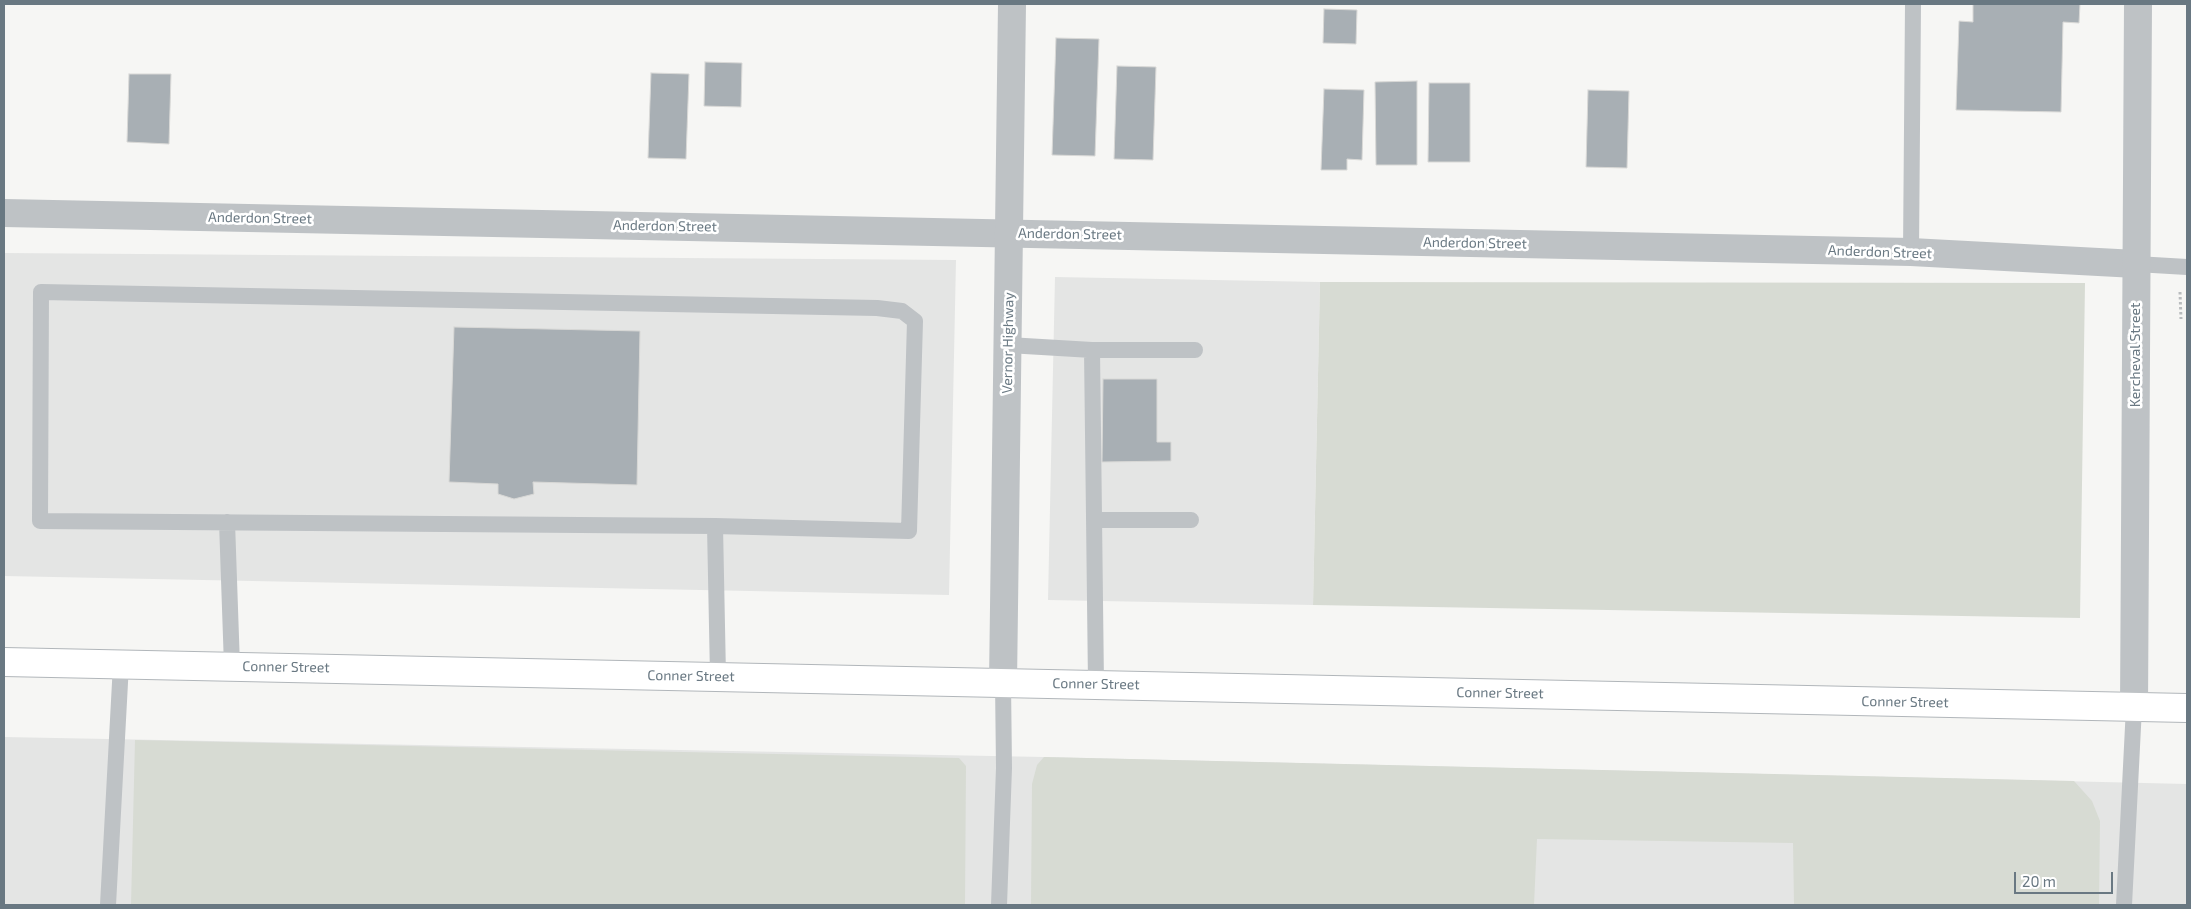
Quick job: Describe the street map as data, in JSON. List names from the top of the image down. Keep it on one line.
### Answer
{"streets":{"main road":["Conner Street"],"street":["Anderdon Street","Vernor Highway","Kercheval Street"]},"crossings":[["Anderdon Street","Vernor Highway"],["Anderdon Street","Kercheval Street"],["Vernor Highway","Conner Street"],["Kercheval Street","Conner Street"]],"scale_bar":"20 m"}
